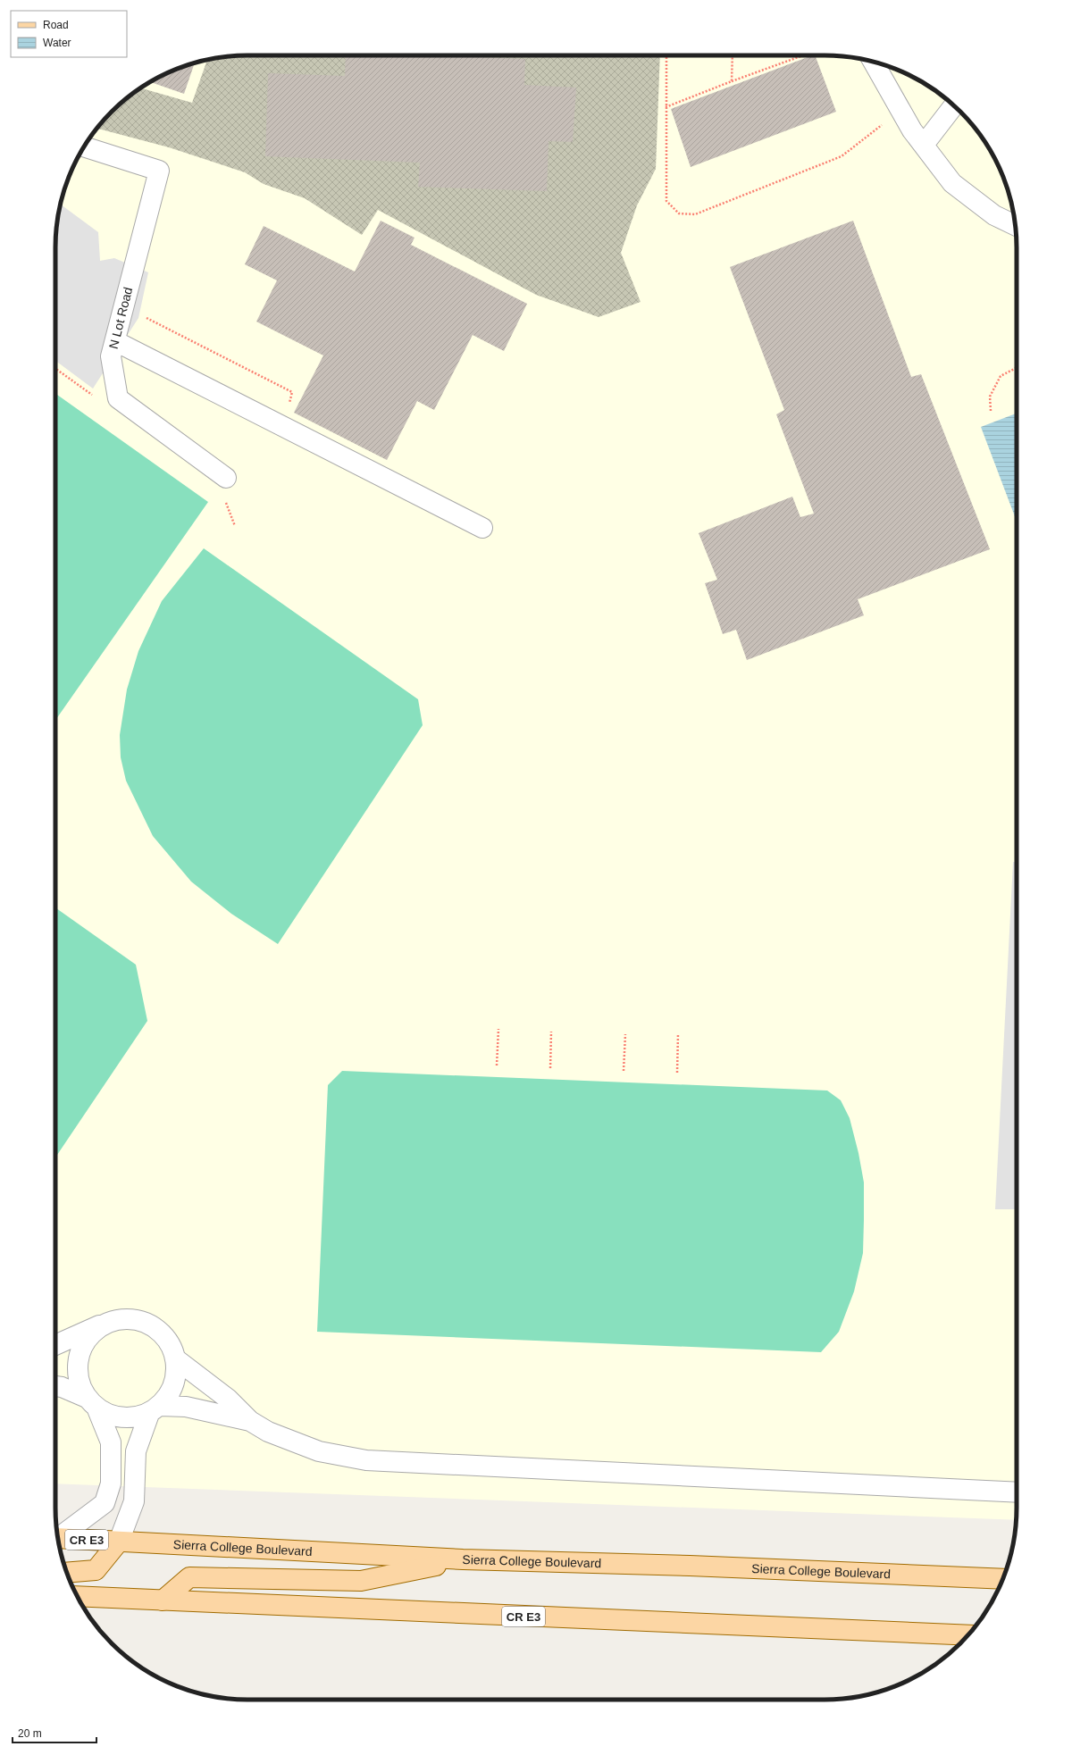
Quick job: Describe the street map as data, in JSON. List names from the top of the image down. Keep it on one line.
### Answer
{"streets":{"main road":["CR E3","Sierra College Boulevard"],"street":["N Lot Road"]},"legend":["Road","Water"],"scale_bar":"20 m"}
